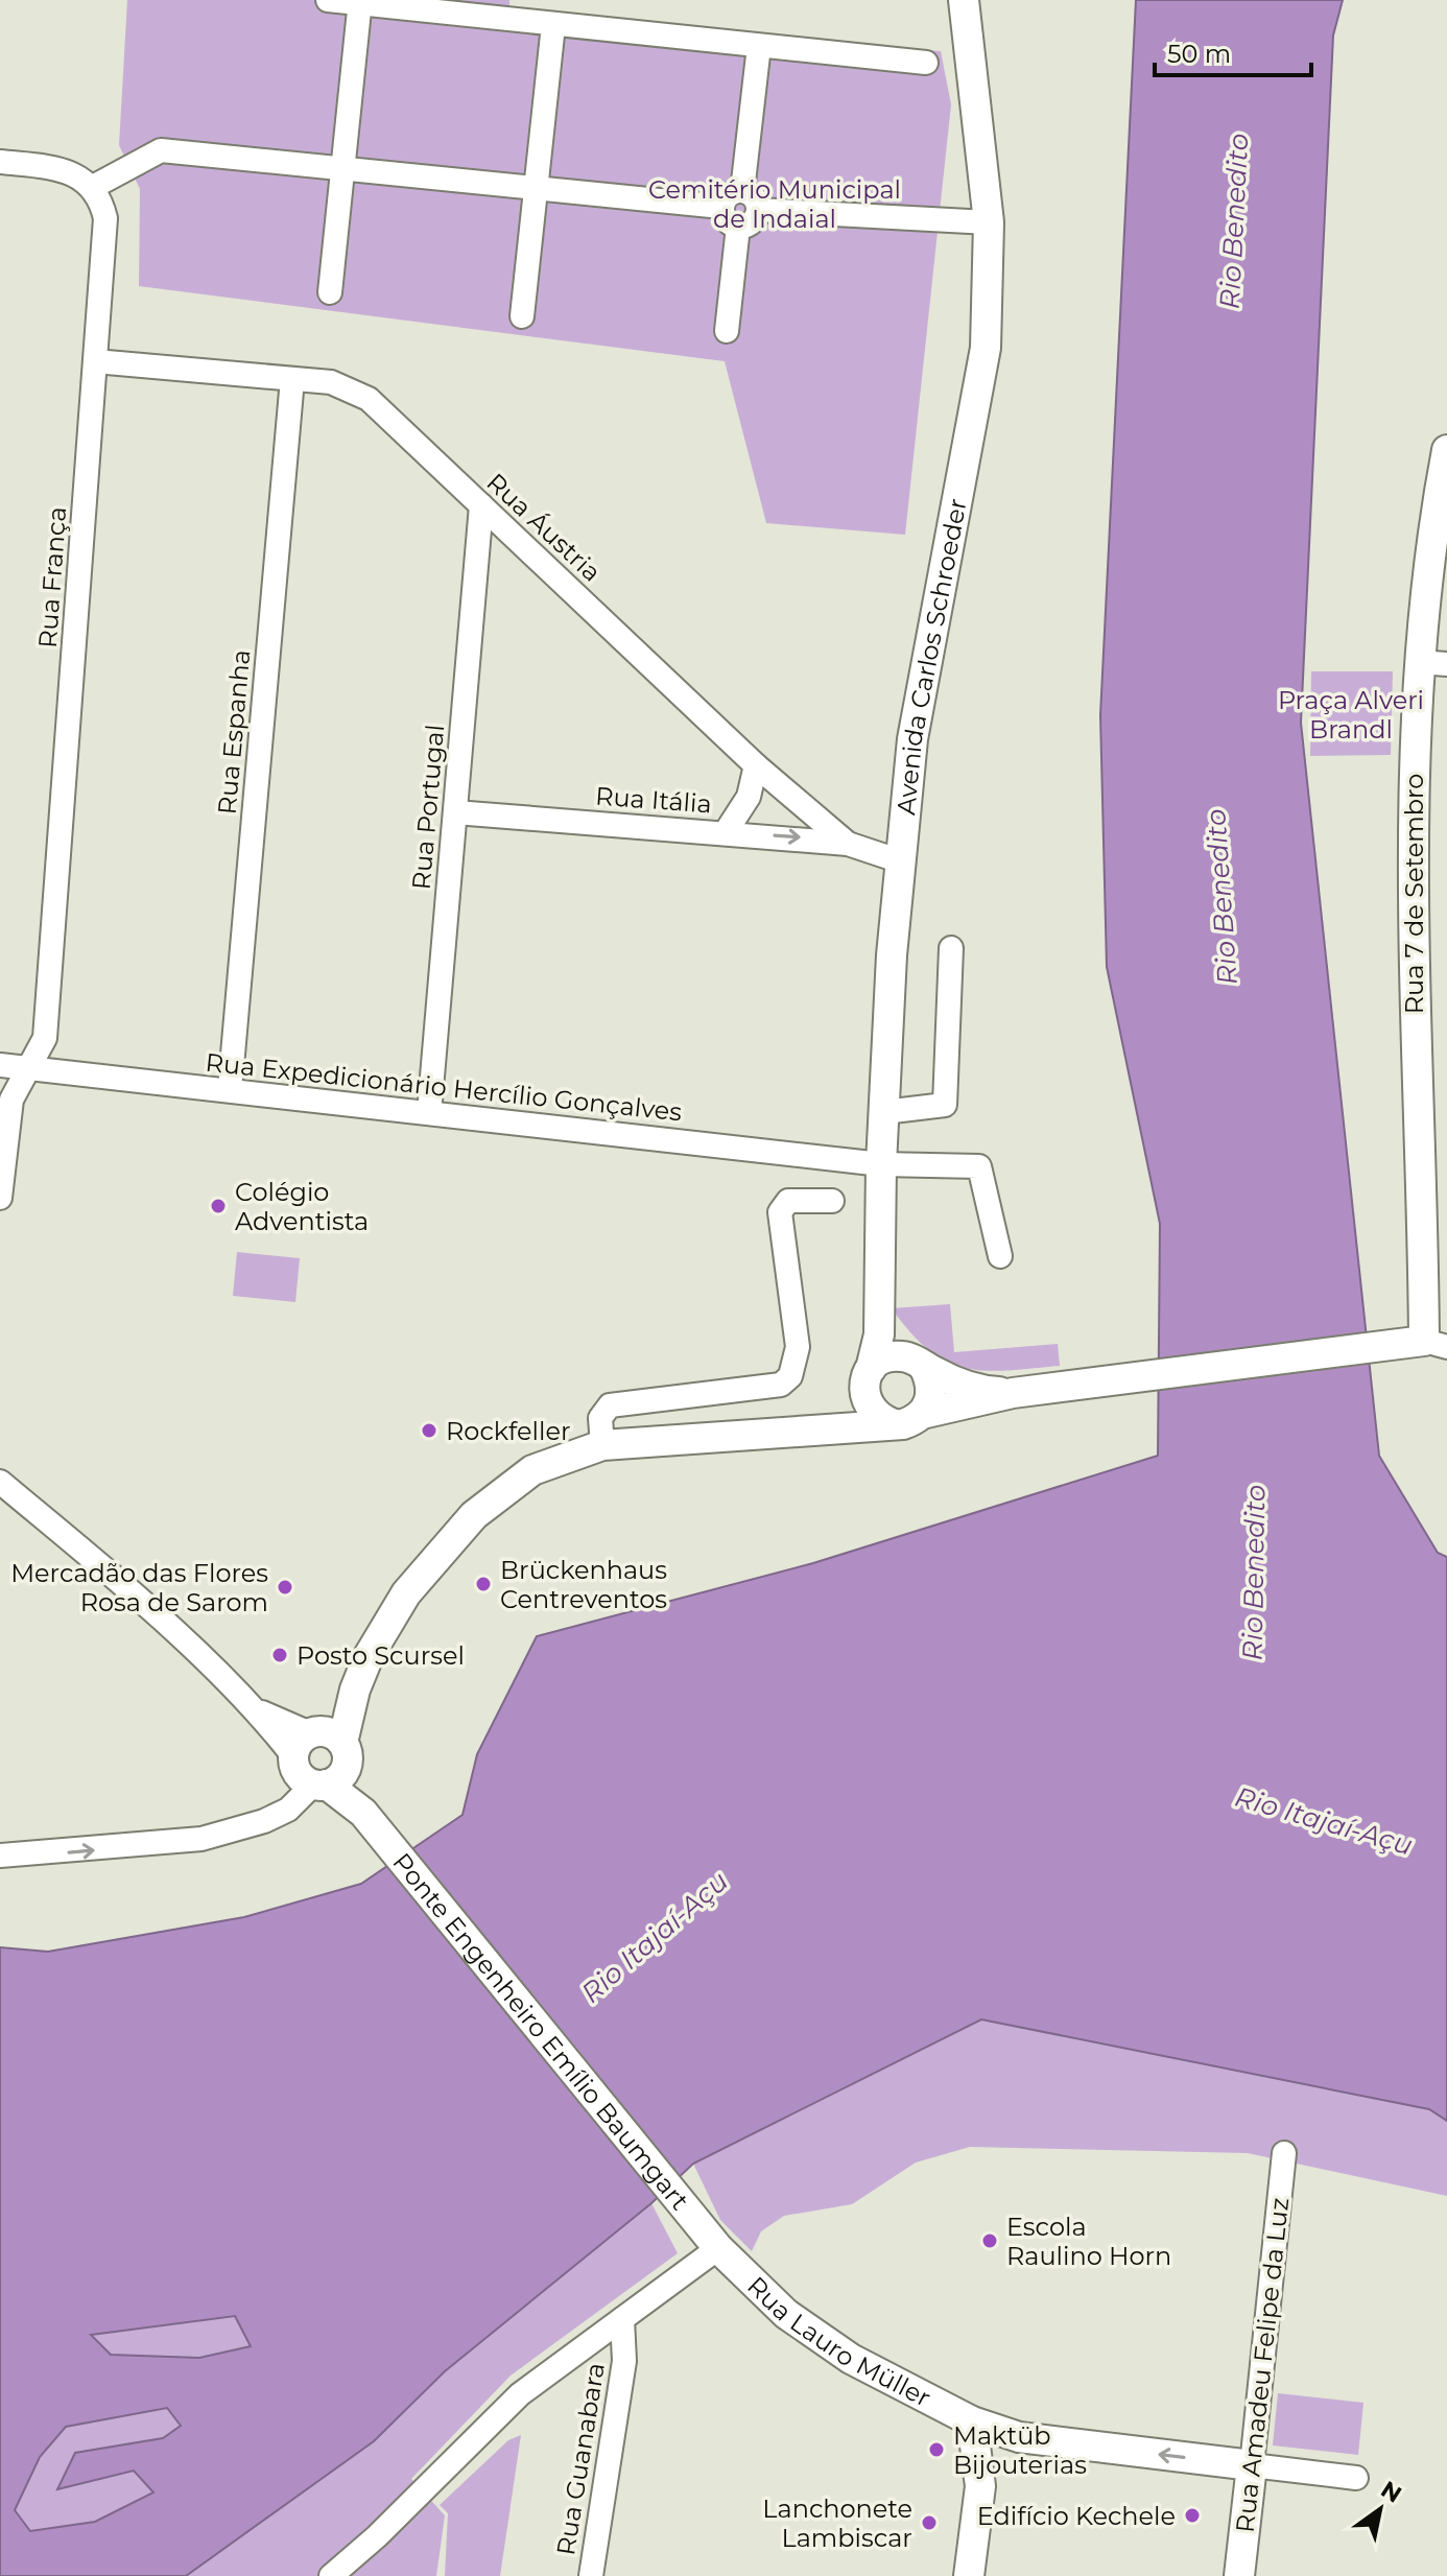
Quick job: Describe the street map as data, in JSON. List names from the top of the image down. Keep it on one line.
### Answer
{"streets":{"main road":["Avenida Carlos Schroeder","Rua 7 de Setembro","Ponte Engenheiro Emílio Baumgart","Rua Lauro Müller","Rua Amadeu Felipe da Luz"],"street":["Rua Áustria","Rua França","Rua Espanha","Rua Itália","Rua Portugal","Rua Expedicionário Hercílio Gonçalves","Rua Guanabara"]},"crossings":[["Rua Áustria","Rua França"],["Rua Áustria","Avenida Carlos Schroeder"],["Rua Áustria","Rua Espanha"],["Rua Áustria","Rua Itália"],["Rua Áustria","Rua Portugal"],["Rua França","Rua Expedicionário Hercílio Gonçalves"],["Avenida Carlos Schroeder","Rua Expedicionário Hercílio Gonçalves"],["Rua Espanha","Rua Expedicionário Hercílio Gonçalves"],["Rua Itália","Rua Portugal"],["Rua Portugal","Rua Expedicionário Hercílio Gonçalves"],["Ponte Engenheiro Emílio Baumgart","Rua Lauro Müller"],["Rua Lauro Müller","Rua Amadeu Felipe da Luz"]],"one_way":["Rua Lauro Müller"],"water":["Rio Benedito","Rio Itajaí-Açu"],"parks":["Cemitério Municipal de Indaial","Praça Alveri Brandl"],"places":["Colégio Adventista","Rockfeller","Brückenhaus Centreventos","Mercadão das Flores Rosa de Sarom","Posto Scursel","Escola Raulino Horn","Maktüb Bijouterias","Edifício Kechele","Lanchonete Lambiscar"],"scale_bar":"50 m","north":"top right"}
